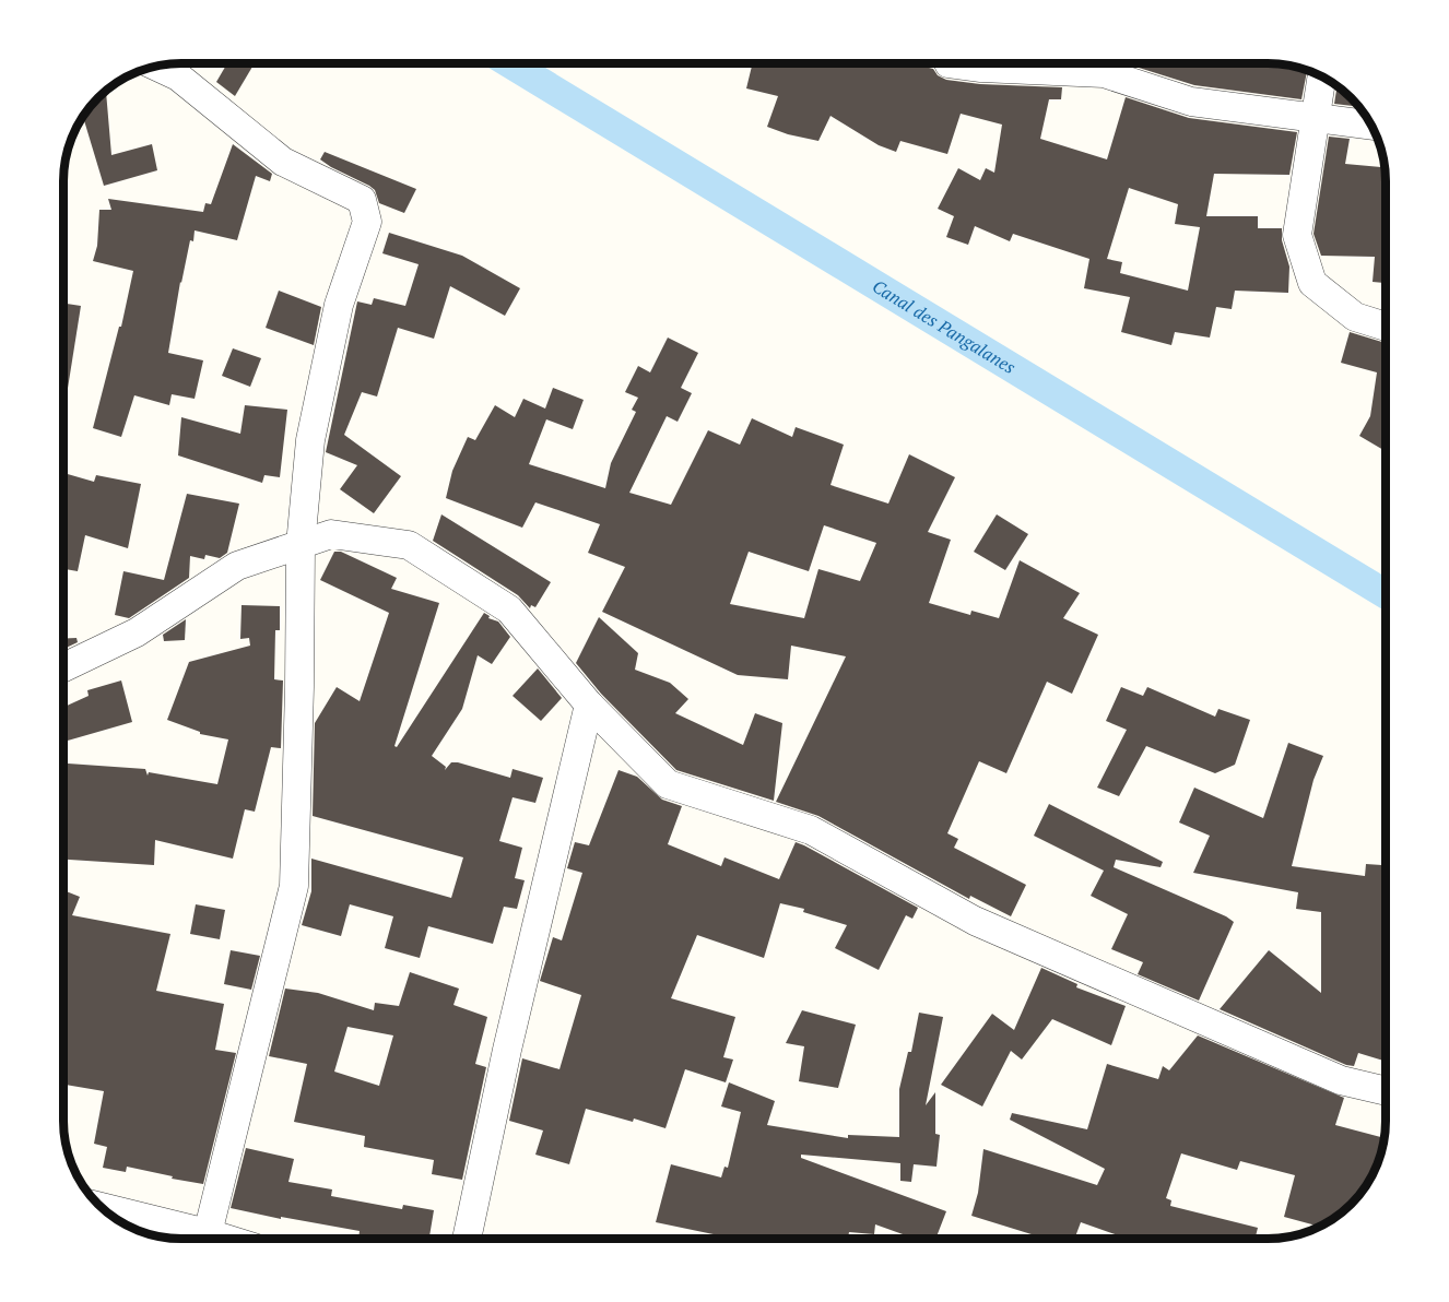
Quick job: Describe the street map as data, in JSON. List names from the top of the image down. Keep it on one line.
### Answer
{"water":["Canal des Pangalanes"]}
